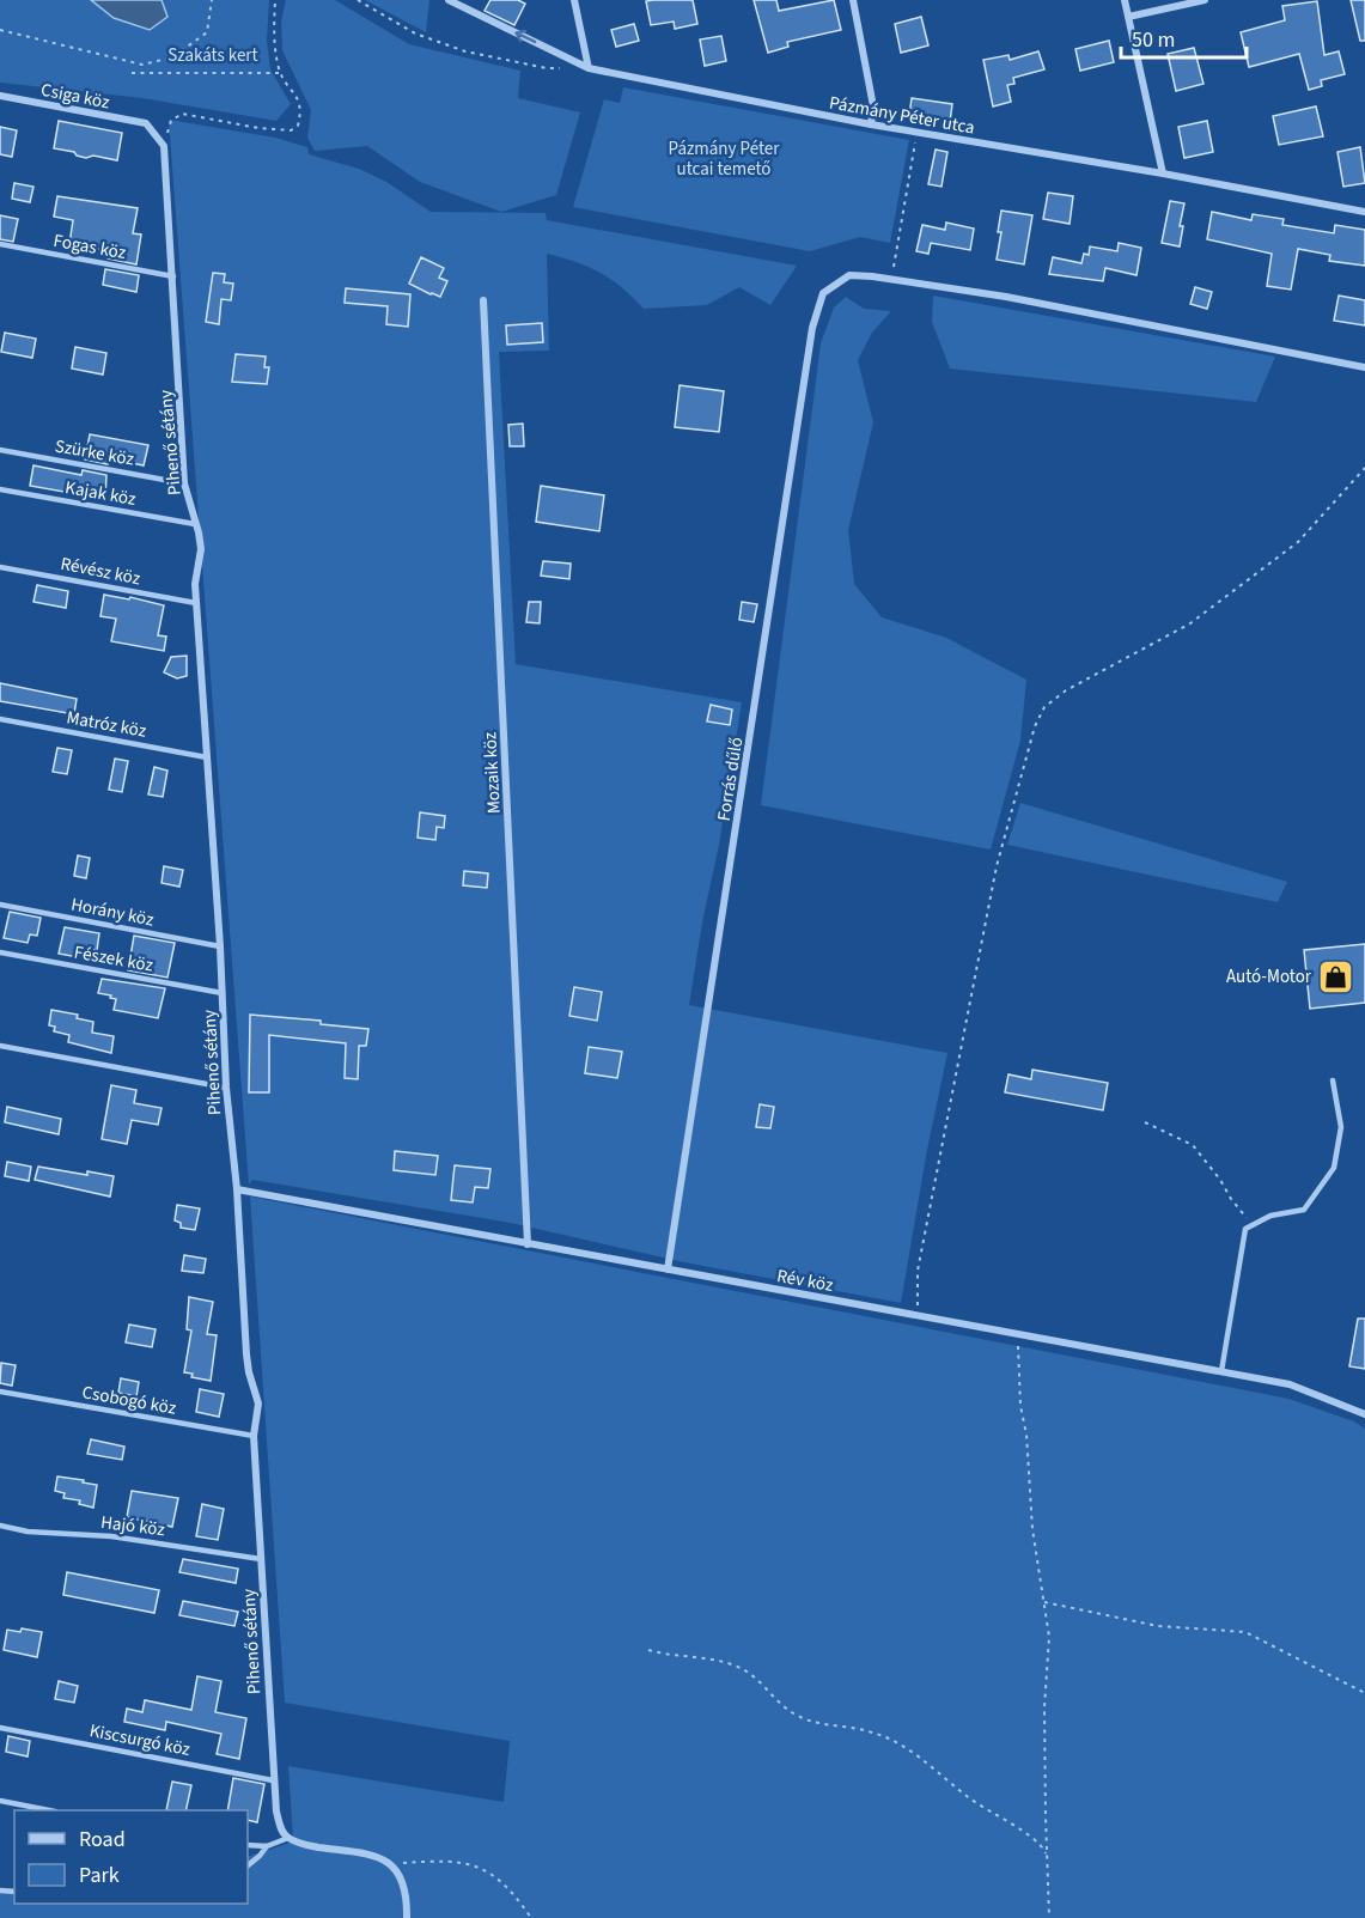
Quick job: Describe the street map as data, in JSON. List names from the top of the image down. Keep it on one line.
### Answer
{"streets":{"street":["Csiga köz","Pázmány Péter utca","Pihenő sétány","Mozaik köz","Forrás dűlő","Rév köz"],"lane":["Fogas köz","Szürke köz","Kajak köz","Révész köz","Matróz köz","Horány köz","Fészek köz","Csobogó köz","Hajó köz","Kiscsurgó köz"]},"crossings":[["Csiga köz","Pihenő sétány"],["Fogas köz","Pihenő sétány"],["Pihenő sétány","Szürke köz"],["Pihenő sétány","Kajak köz"],["Pihenő sétány","Révész köz"],["Pihenő sétány","Matróz köz"],["Pihenő sétány","Horány köz"],["Pihenő sétány","Fészek köz"],["Pihenő sétány","Rév köz"],["Pihenő sétány","Csobogó köz"],["Pihenő sétány","Hajó köz"],["Pihenő sétány","Kiscsurgó köz"],["Mozaik köz","Rév köz"],["Forrás dűlő","Rév köz"]],"parks":["Szakáts kert","Pázmány Péter utcai temető"],"places":{"shop":["Autó-Motor"]},"legend":["Road","Park"],"scale_bar":"50 m"}
